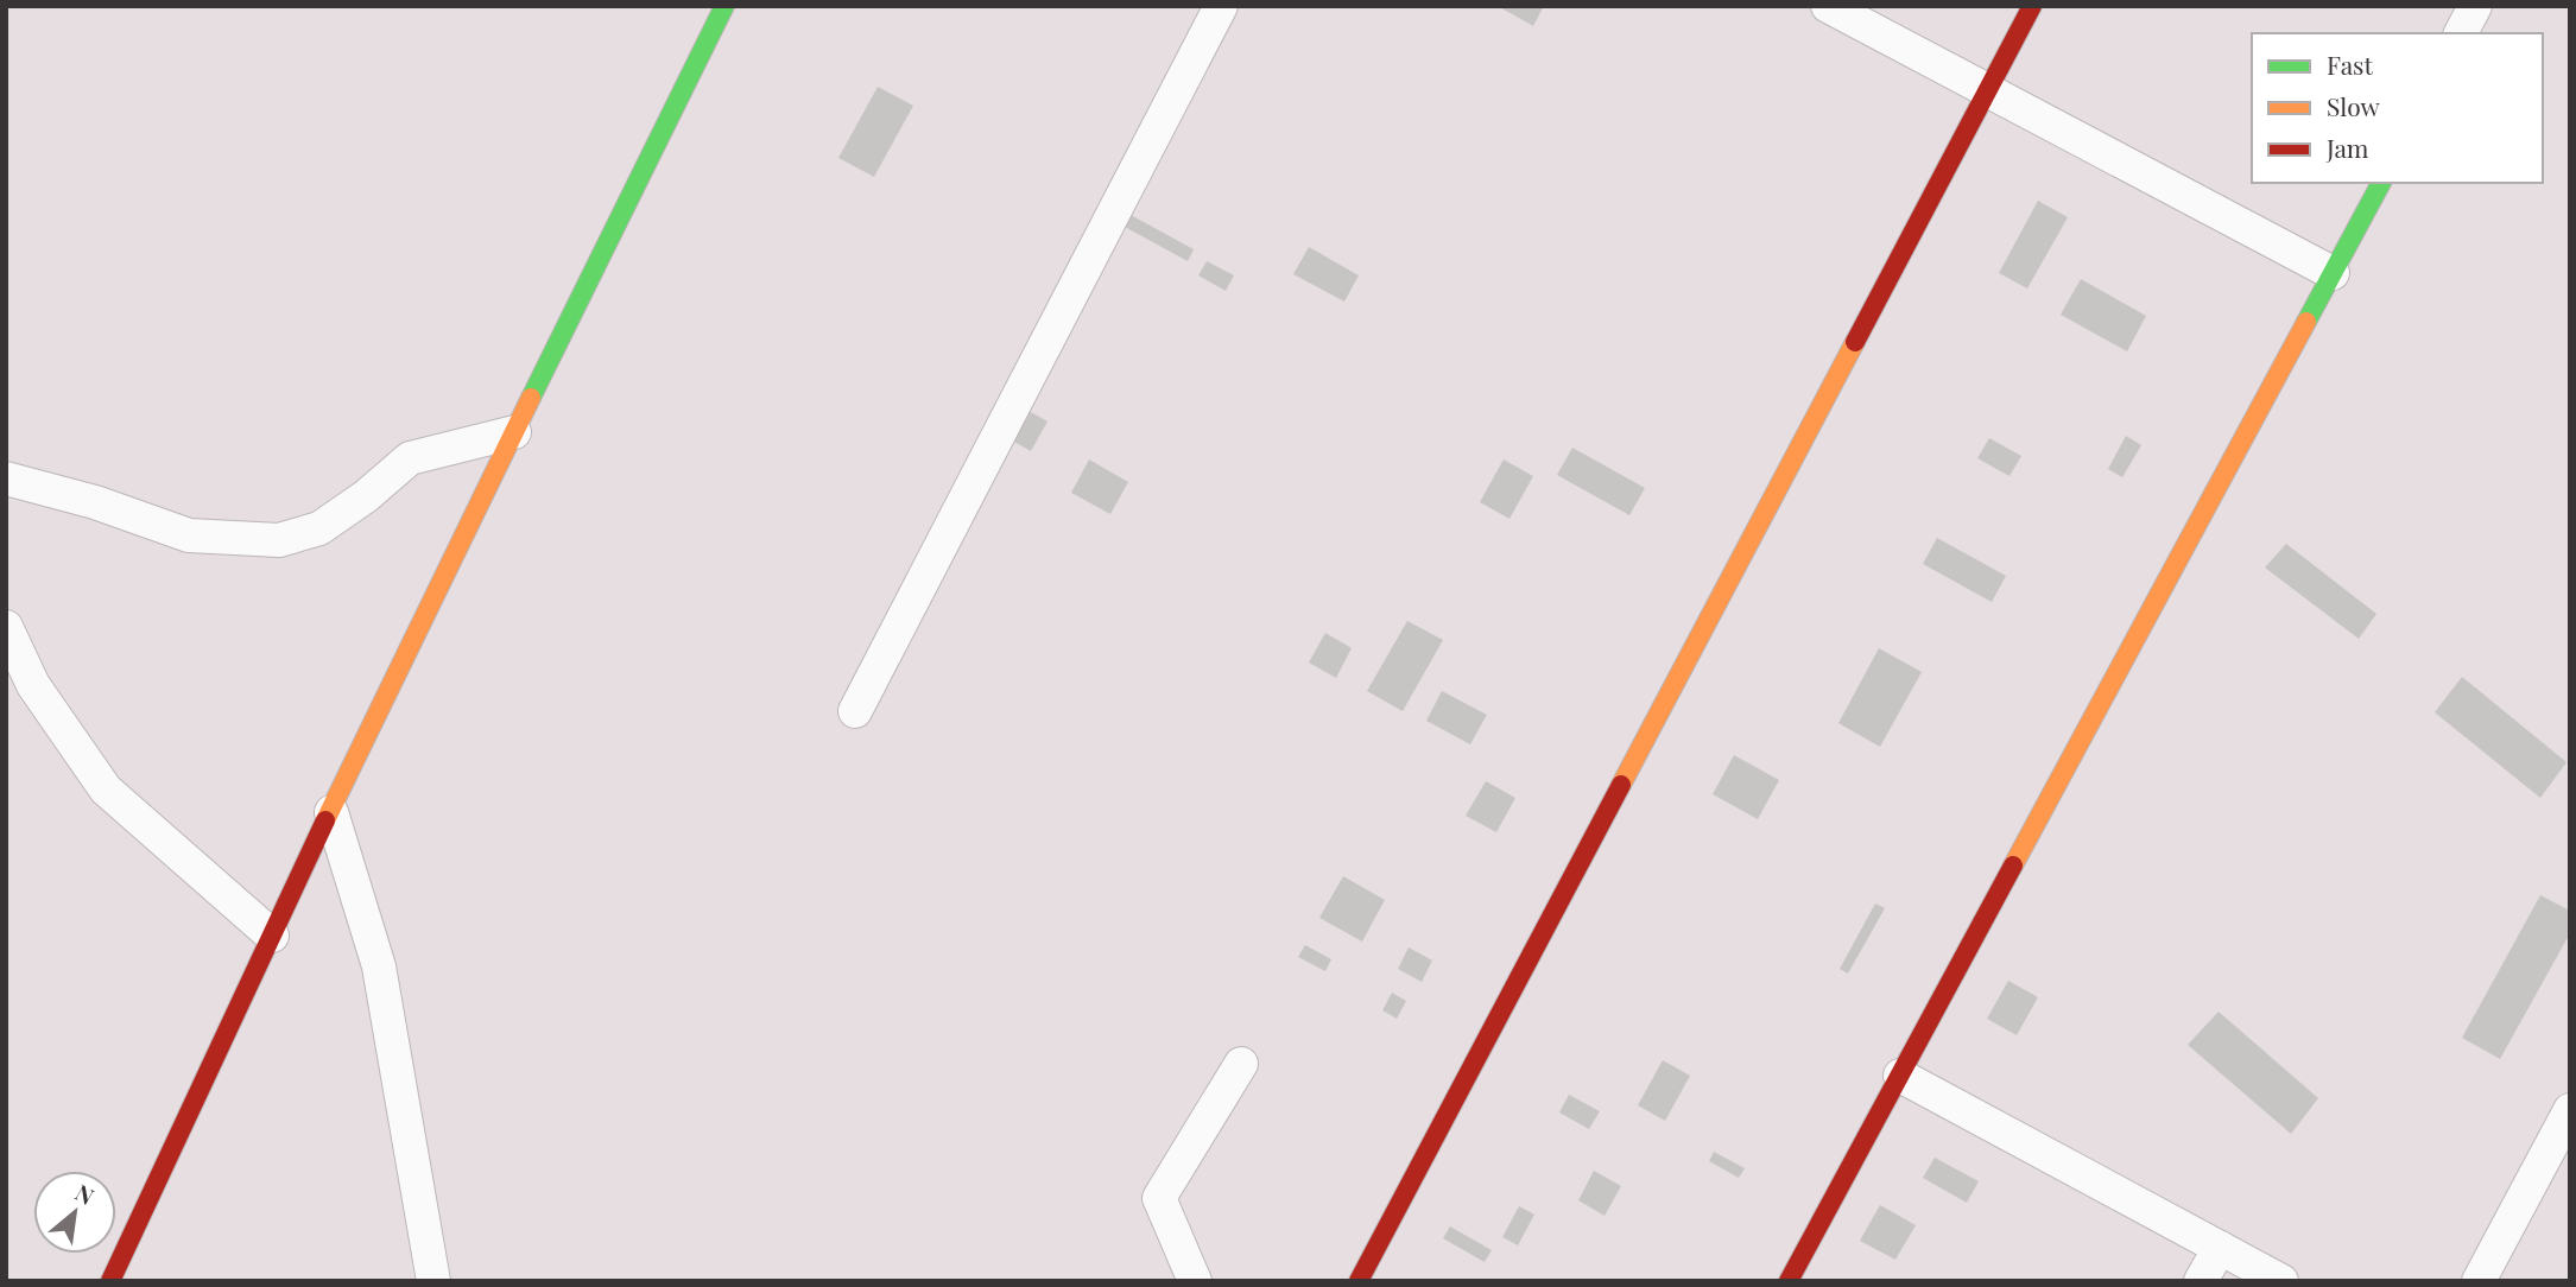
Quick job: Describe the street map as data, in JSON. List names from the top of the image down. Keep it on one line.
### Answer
{"legend":["Fast","Slow","Jam"],"north":"top right"}
